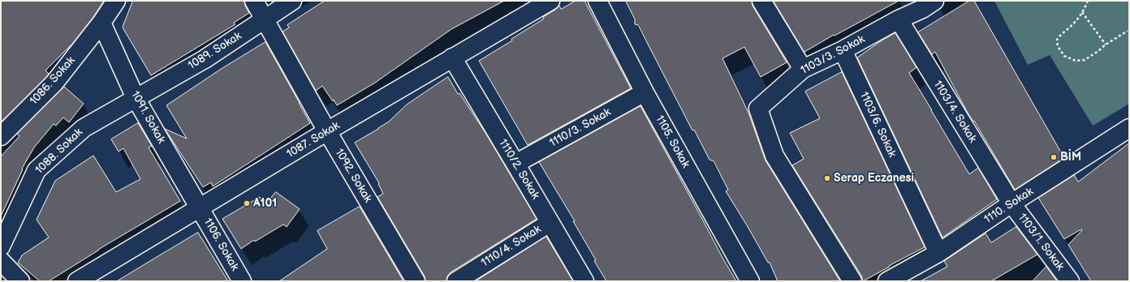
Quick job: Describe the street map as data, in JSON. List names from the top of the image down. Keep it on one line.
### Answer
{"streets":{"street":["1089. Sokak","1103/3. Sokak","1086. Sokak","1103/4. Sokak","1091. Sokak","1103/6. Sokak","1110/3. Sokak","1087. Sokak","1105. Sokak","1088. Sokak","1110/2. Sokak","1092. Sokak","1110. Sokak","1103/1. Sokak","1106. Sokak","1110/4. Sokak"]},"crossings":[["1089. Sokak","1091. Sokak"],["1089. Sokak","1088. Sokak"],["1089. Sokak","1092. Sokak"],["1103/3. Sokak","1103/4. Sokak"],["1103/3. Sokak","1103/6. Sokak"],["1086. Sokak","1091. Sokak"],["1103/4. Sokak","1110. Sokak"],["1103/4. Sokak","1103/1. Sokak"],["1091. Sokak","1087. Sokak"],["1091. Sokak","1088. Sokak"],["1091. Sokak","1106. Sokak"],["1103/6. Sokak","1110. Sokak"],["1110/3. Sokak","1105. Sokak"],["1110/3. Sokak","1110/2. Sokak"],["1087. Sokak","1110/2. Sokak"],["1087. Sokak","1092. Sokak"],["1087. Sokak","1106. Sokak"],["1110/2. Sokak","1110/4. Sokak"],["1110. Sokak","1103/1. Sokak"]],"places":["BİM","Serap Eczanesi","A101"]}
